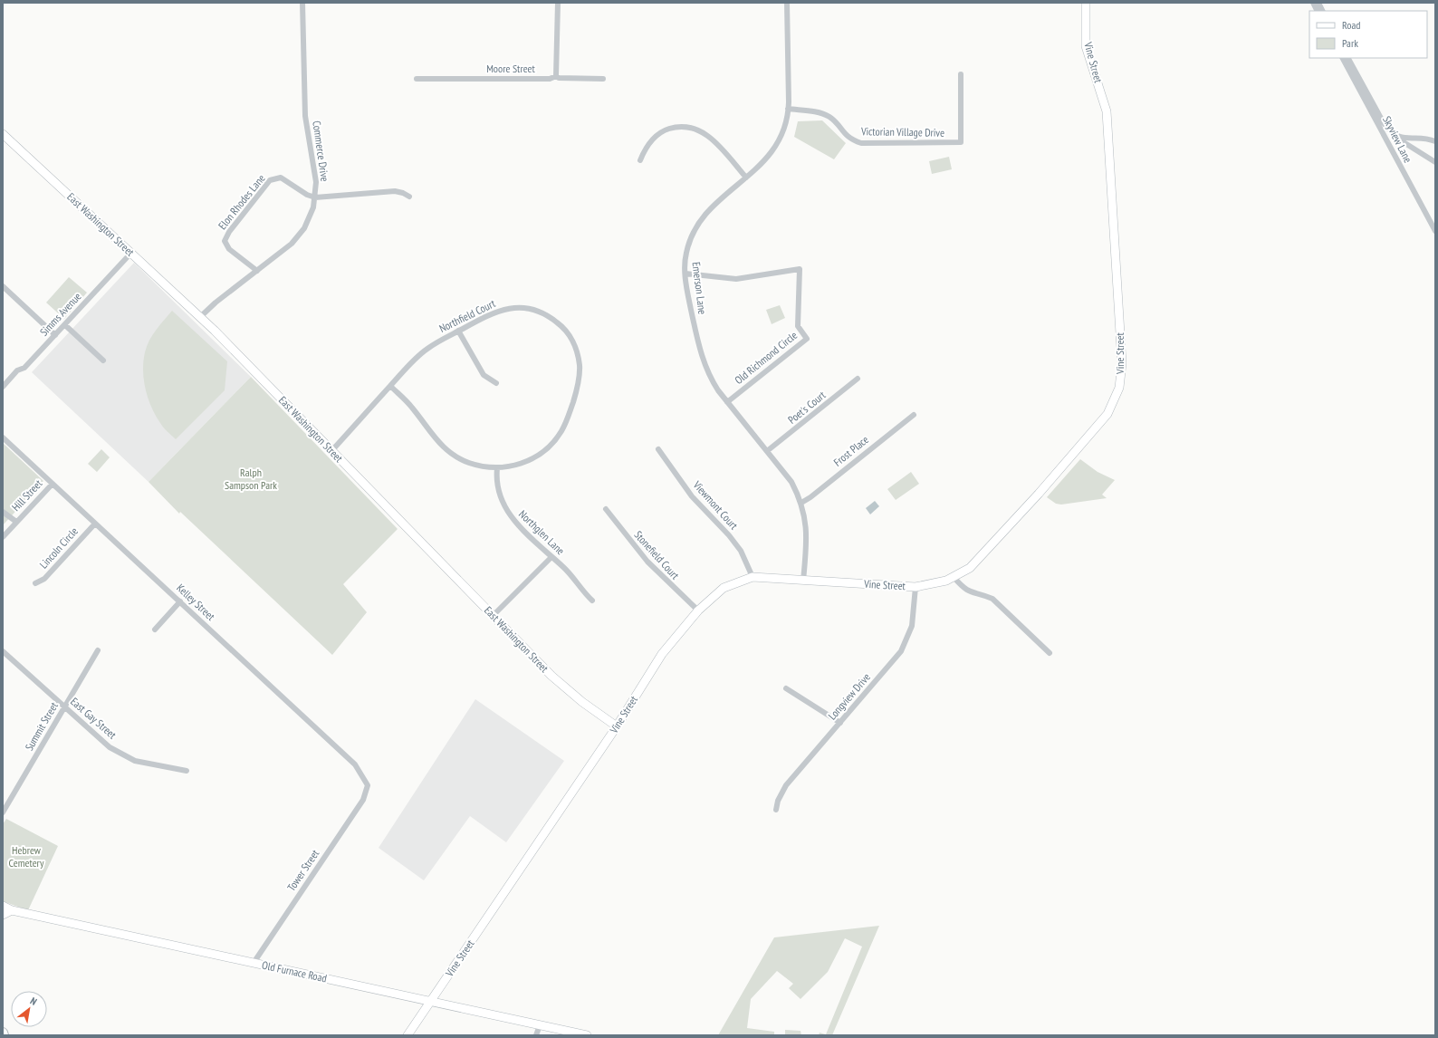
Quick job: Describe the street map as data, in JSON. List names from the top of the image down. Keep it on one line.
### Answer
{"streets":{"street":["Vine Street","Moore Street","Victorian Village Drive","Skyview Lane","Commerce Drive","Elon Rhodes Lane","East Washington Street","Emerson Lane","Simms Avenue","Northfield Court","Old Richmond Circle","Poet's Court","Frost Place","Hill Street","Viewmont Court","Northglen Lane","Lincoln Circle","Stonefield Court","Kelley Street","Longview Drive","East Gay Street","Summit Street","Tower Street","Old Furnace Road"]},"crossings":[["Vine Street","East Washington Street"],["Vine Street","Emerson Lane"],["Vine Street","Viewmont Court"],["Vine Street","Stonefield Court"],["Vine Street","Longview Drive"],["Vine Street","Old Furnace Road"],["Victorian Village Drive","Emerson Lane"],["Commerce Drive","Elon Rhodes Lane"],["Commerce Drive","East Washington Street"],["East Washington Street","Simms Avenue"],["East Washington Street","Northfield Court"],["Emerson Lane","Old Richmond Circle"],["Emerson Lane","Poet's Court"],["Emerson Lane","Frost Place"],["Northfield Court","Northglen Lane"],["Hill Street","Kelley Street"],["Lincoln Circle","Kelley Street"],["Kelley Street","Tower Street"],["East Gay Street","Summit Street"],["Tower Street","Old Furnace Road"]],"parks":["Ralph Sampson Park","Hebrew Cemetery"],"legend":["Road","Park"],"north":"top right"}
